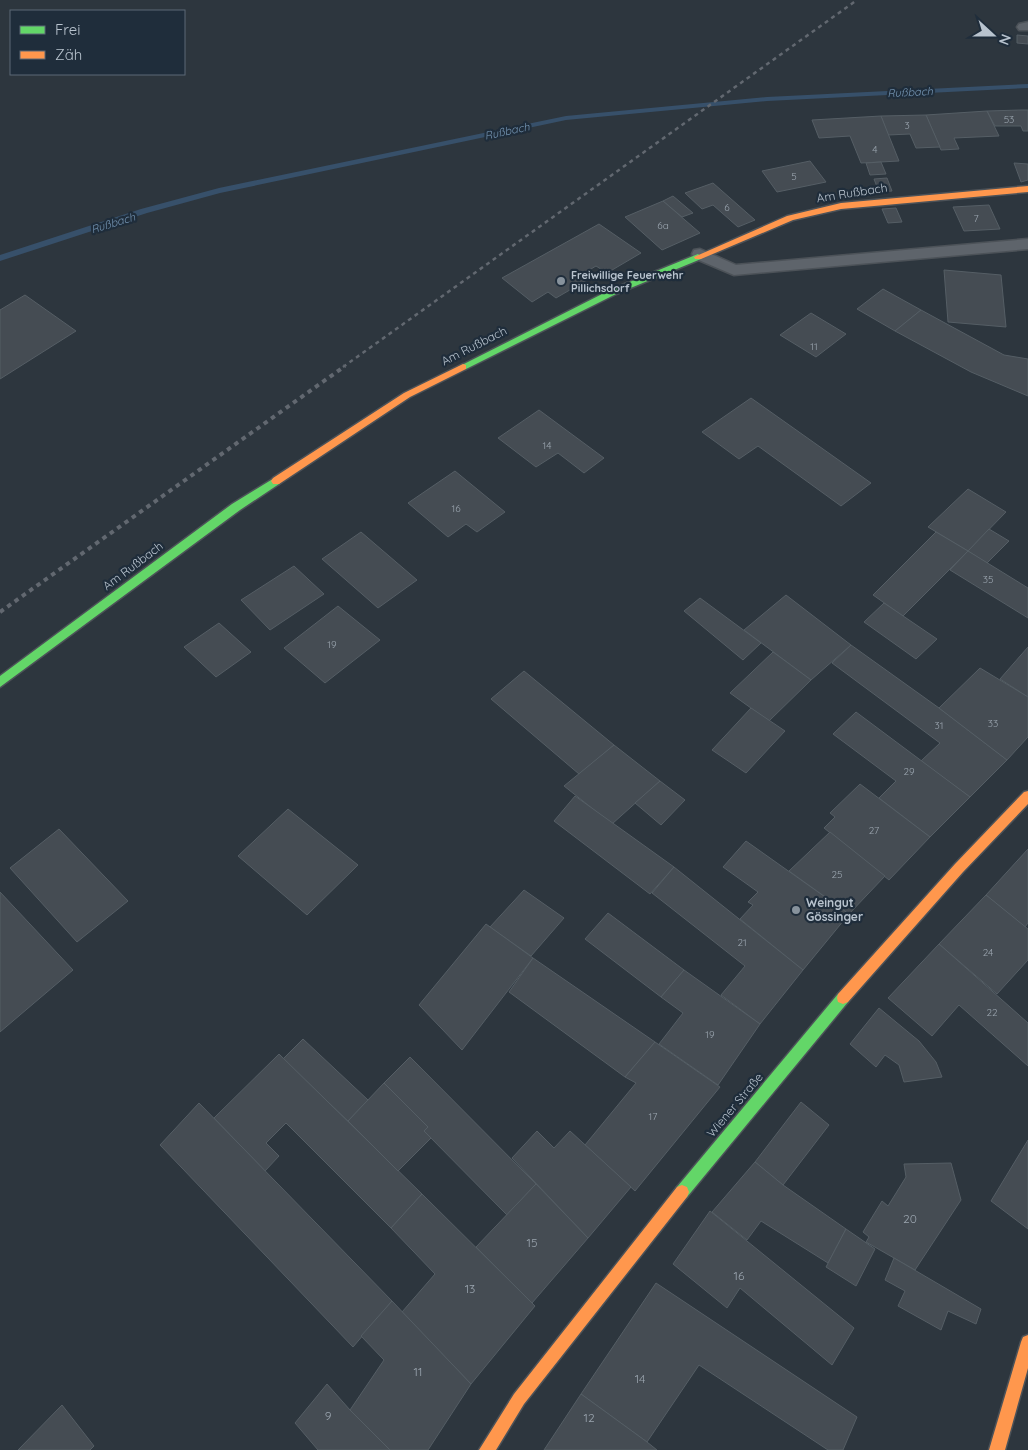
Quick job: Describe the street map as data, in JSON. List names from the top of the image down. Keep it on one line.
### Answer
{"streets":{"street":["Am Rußbach","Wiener Straße"]},"water":["Rußbach"],"places":["Freiwillige Feuerwehr Pillichsdorf","Weingut Gössinger"],"house_numbers":["53","3","4","5","6","7","6a","11","14","16","35","19","33","31","29","27","25","21","24","22","19","17","20","15","16","13","11","14","9","12"],"legend":["Frei","Zäh"],"north":"right"}
